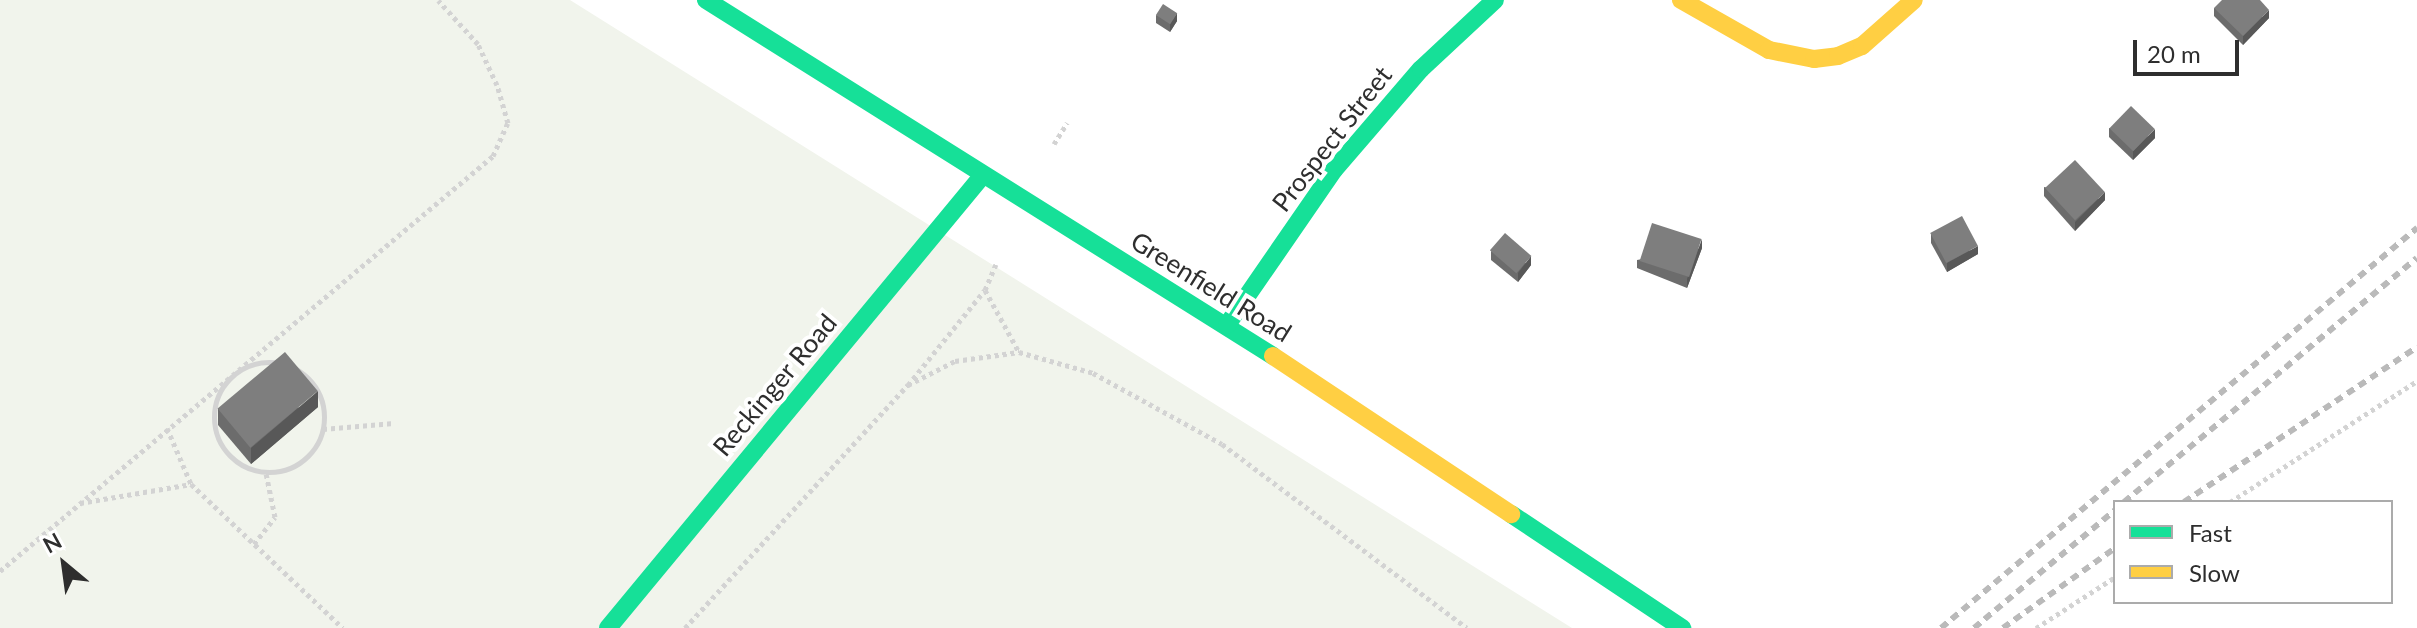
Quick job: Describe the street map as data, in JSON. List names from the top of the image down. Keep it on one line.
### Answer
{"streets":{"street":["Prospect Street","Greenfield Road","Reckinger Road"]},"crossings":[["Prospect Street","Greenfield Road"],["Greenfield Road","Reckinger Road"]],"legend":["Fast","Slow"],"scale_bar":"20 m","north":"top left"}
